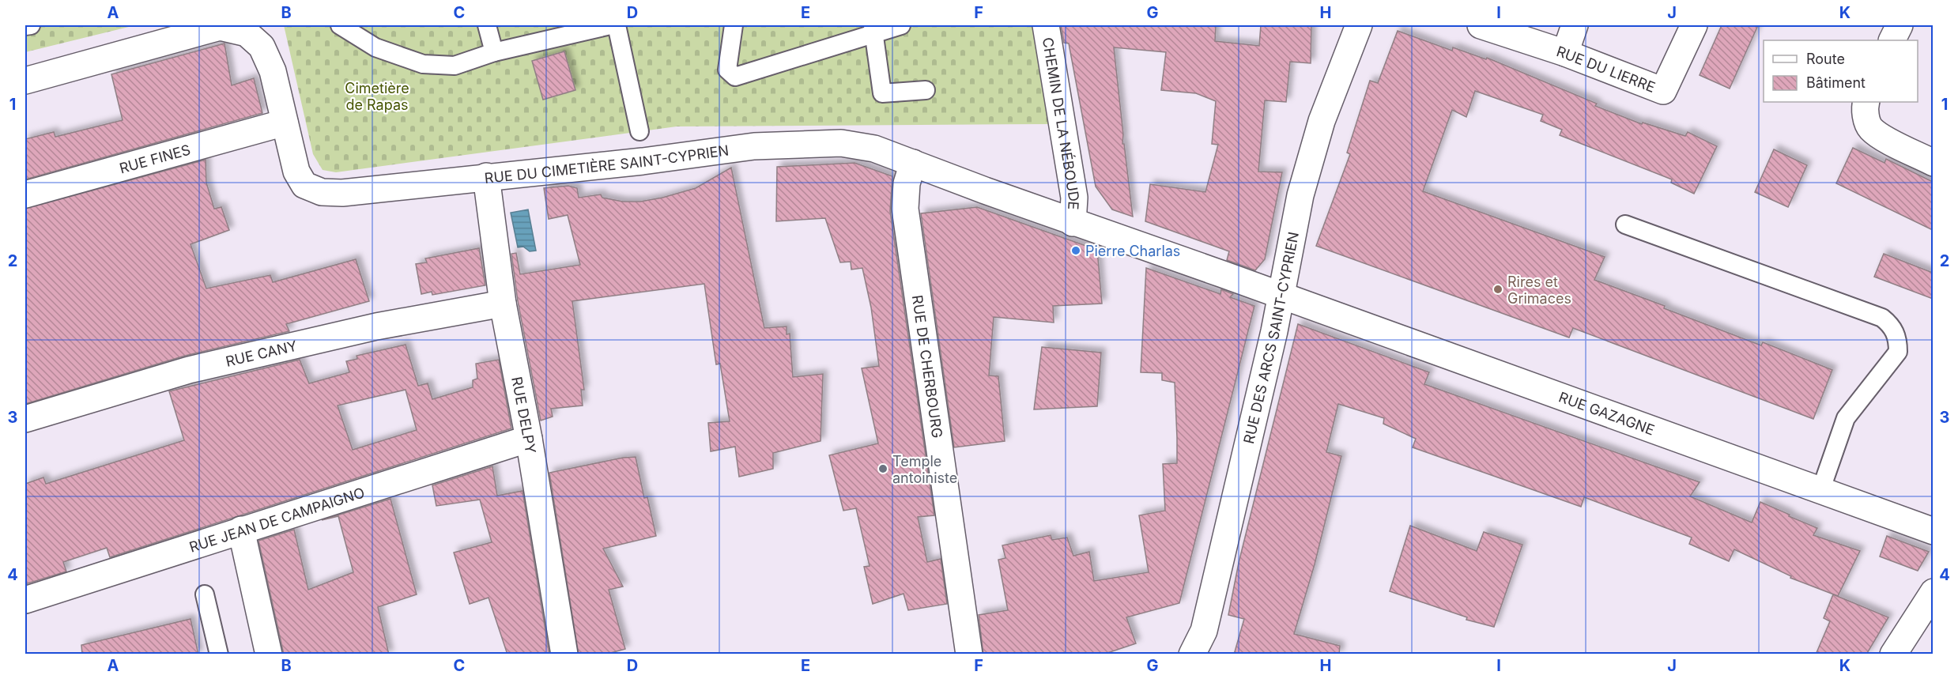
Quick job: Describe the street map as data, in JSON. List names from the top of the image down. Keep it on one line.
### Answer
{"streets":{"street":["RUE DU LIERRE","CHEMIN DE LA NÉBOUDE","RUE FINES","RUE DU CIMETIÈRE SAINT-CYPRIEN","RUE DES ARCS SAINT-CYPRIEN","RUE CANY","RUE DE CHERBOURG","RUE GAZAGNE","RUE DELPY","RUE JEAN DE CAMPAIGNO"]},"crossings":[["CHEMIN DE LA NÉBOUDE","RUE DU CIMETIÈRE SAINT-CYPRIEN"],["RUE FINES","RUE DU CIMETIÈRE SAINT-CYPRIEN"],["RUE DU CIMETIÈRE SAINT-CYPRIEN","RUE DES ARCS SAINT-CYPRIEN"],["RUE DU CIMETIÈRE SAINT-CYPRIEN","RUE DE CHERBOURG"],["RUE DU CIMETIÈRE SAINT-CYPRIEN","RUE GAZAGNE"],["RUE DU CIMETIÈRE SAINT-CYPRIEN","RUE DELPY"],["RUE DES ARCS SAINT-CYPRIEN","RUE GAZAGNE"],["RUE CANY","RUE DELPY"],["RUE DELPY","RUE JEAN DE CAMPAIGNO"]],"parks":["Cimetière de Rapas"],"places":["Pierre Charlas","Rires et Grimaces","Temple antoiniste"],"legend":["Route","Bâtiment"],"grid":{"columns":["A","B","C","D","E","F","G","H","I","J","K"],"rows":["1","2","3","4"]}}
